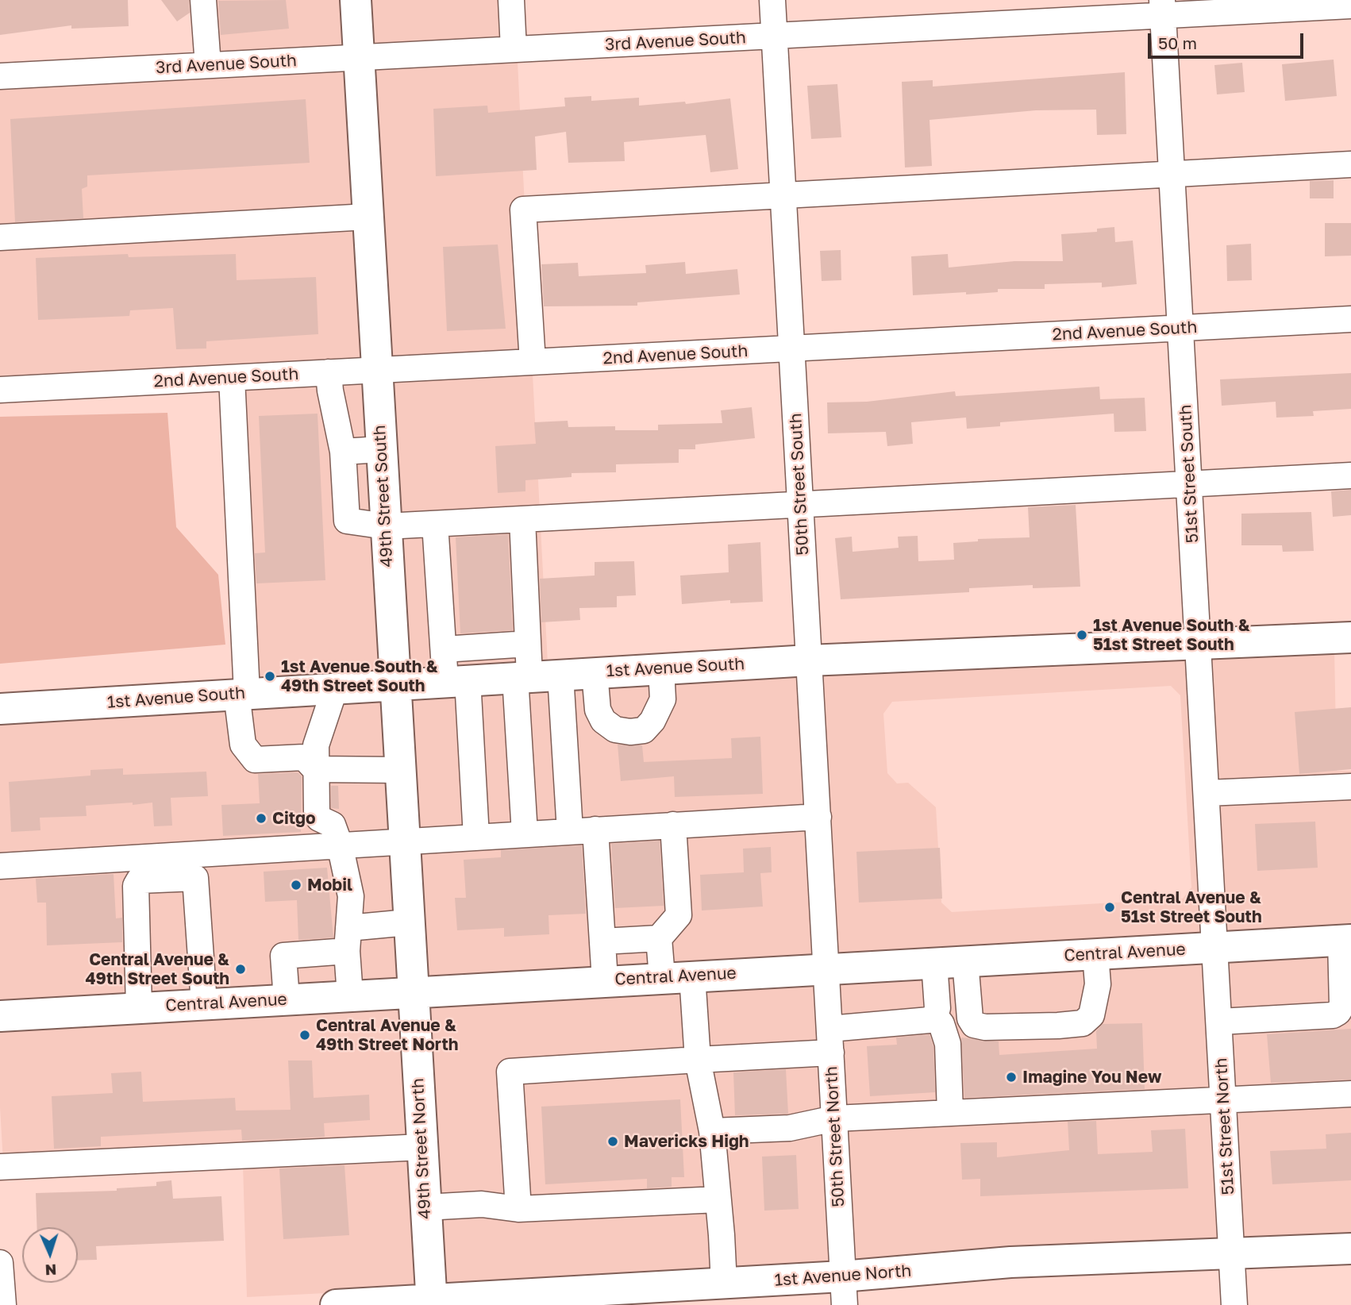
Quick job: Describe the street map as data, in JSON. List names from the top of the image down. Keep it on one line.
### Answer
{"streets":{"main road":["49th Street South","1st Avenue South","Central Avenue","49th Street North","1st Avenue North"],"street":["3rd Avenue South","2nd Avenue South","51st Street South","50th Street South","51st Street North","50th Street North"]},"crossings":[["3rd Avenue South","51st Street South"],["3rd Avenue South","50th Street South"],["3rd Avenue South","49th Street South"],["2nd Avenue South","51st Street South"],["2nd Avenue South","50th Street South"],["2nd Avenue South","49th Street South"],["51st Street South","1st Avenue South"],["51st Street South","Central Avenue"],["51st Street South","51st Street North"],["50th Street South","1st Avenue South"],["50th Street South","Central Avenue"],["50th Street South","50th Street North"],["49th Street South","1st Avenue South"],["49th Street South","Central Avenue"],["49th Street South","49th Street North"],["Central Avenue","51st Street North"],["Central Avenue","50th Street North"],["Central Avenue","49th Street North"],["51st Street North","1st Avenue North"],["50th Street North","1st Avenue North"],["49th Street North","1st Avenue North"]],"places":["1st Avenue South & 51st Street South","1st Avenue South & 49th Street South","Citgo","Mobil","Central Avenue & 51st Street South","Central Avenue & 49th Street South","Central Avenue & 49th Street North","Imagine You New","Mavericks High"],"scale_bar":"50 m","north":"bottom"}
